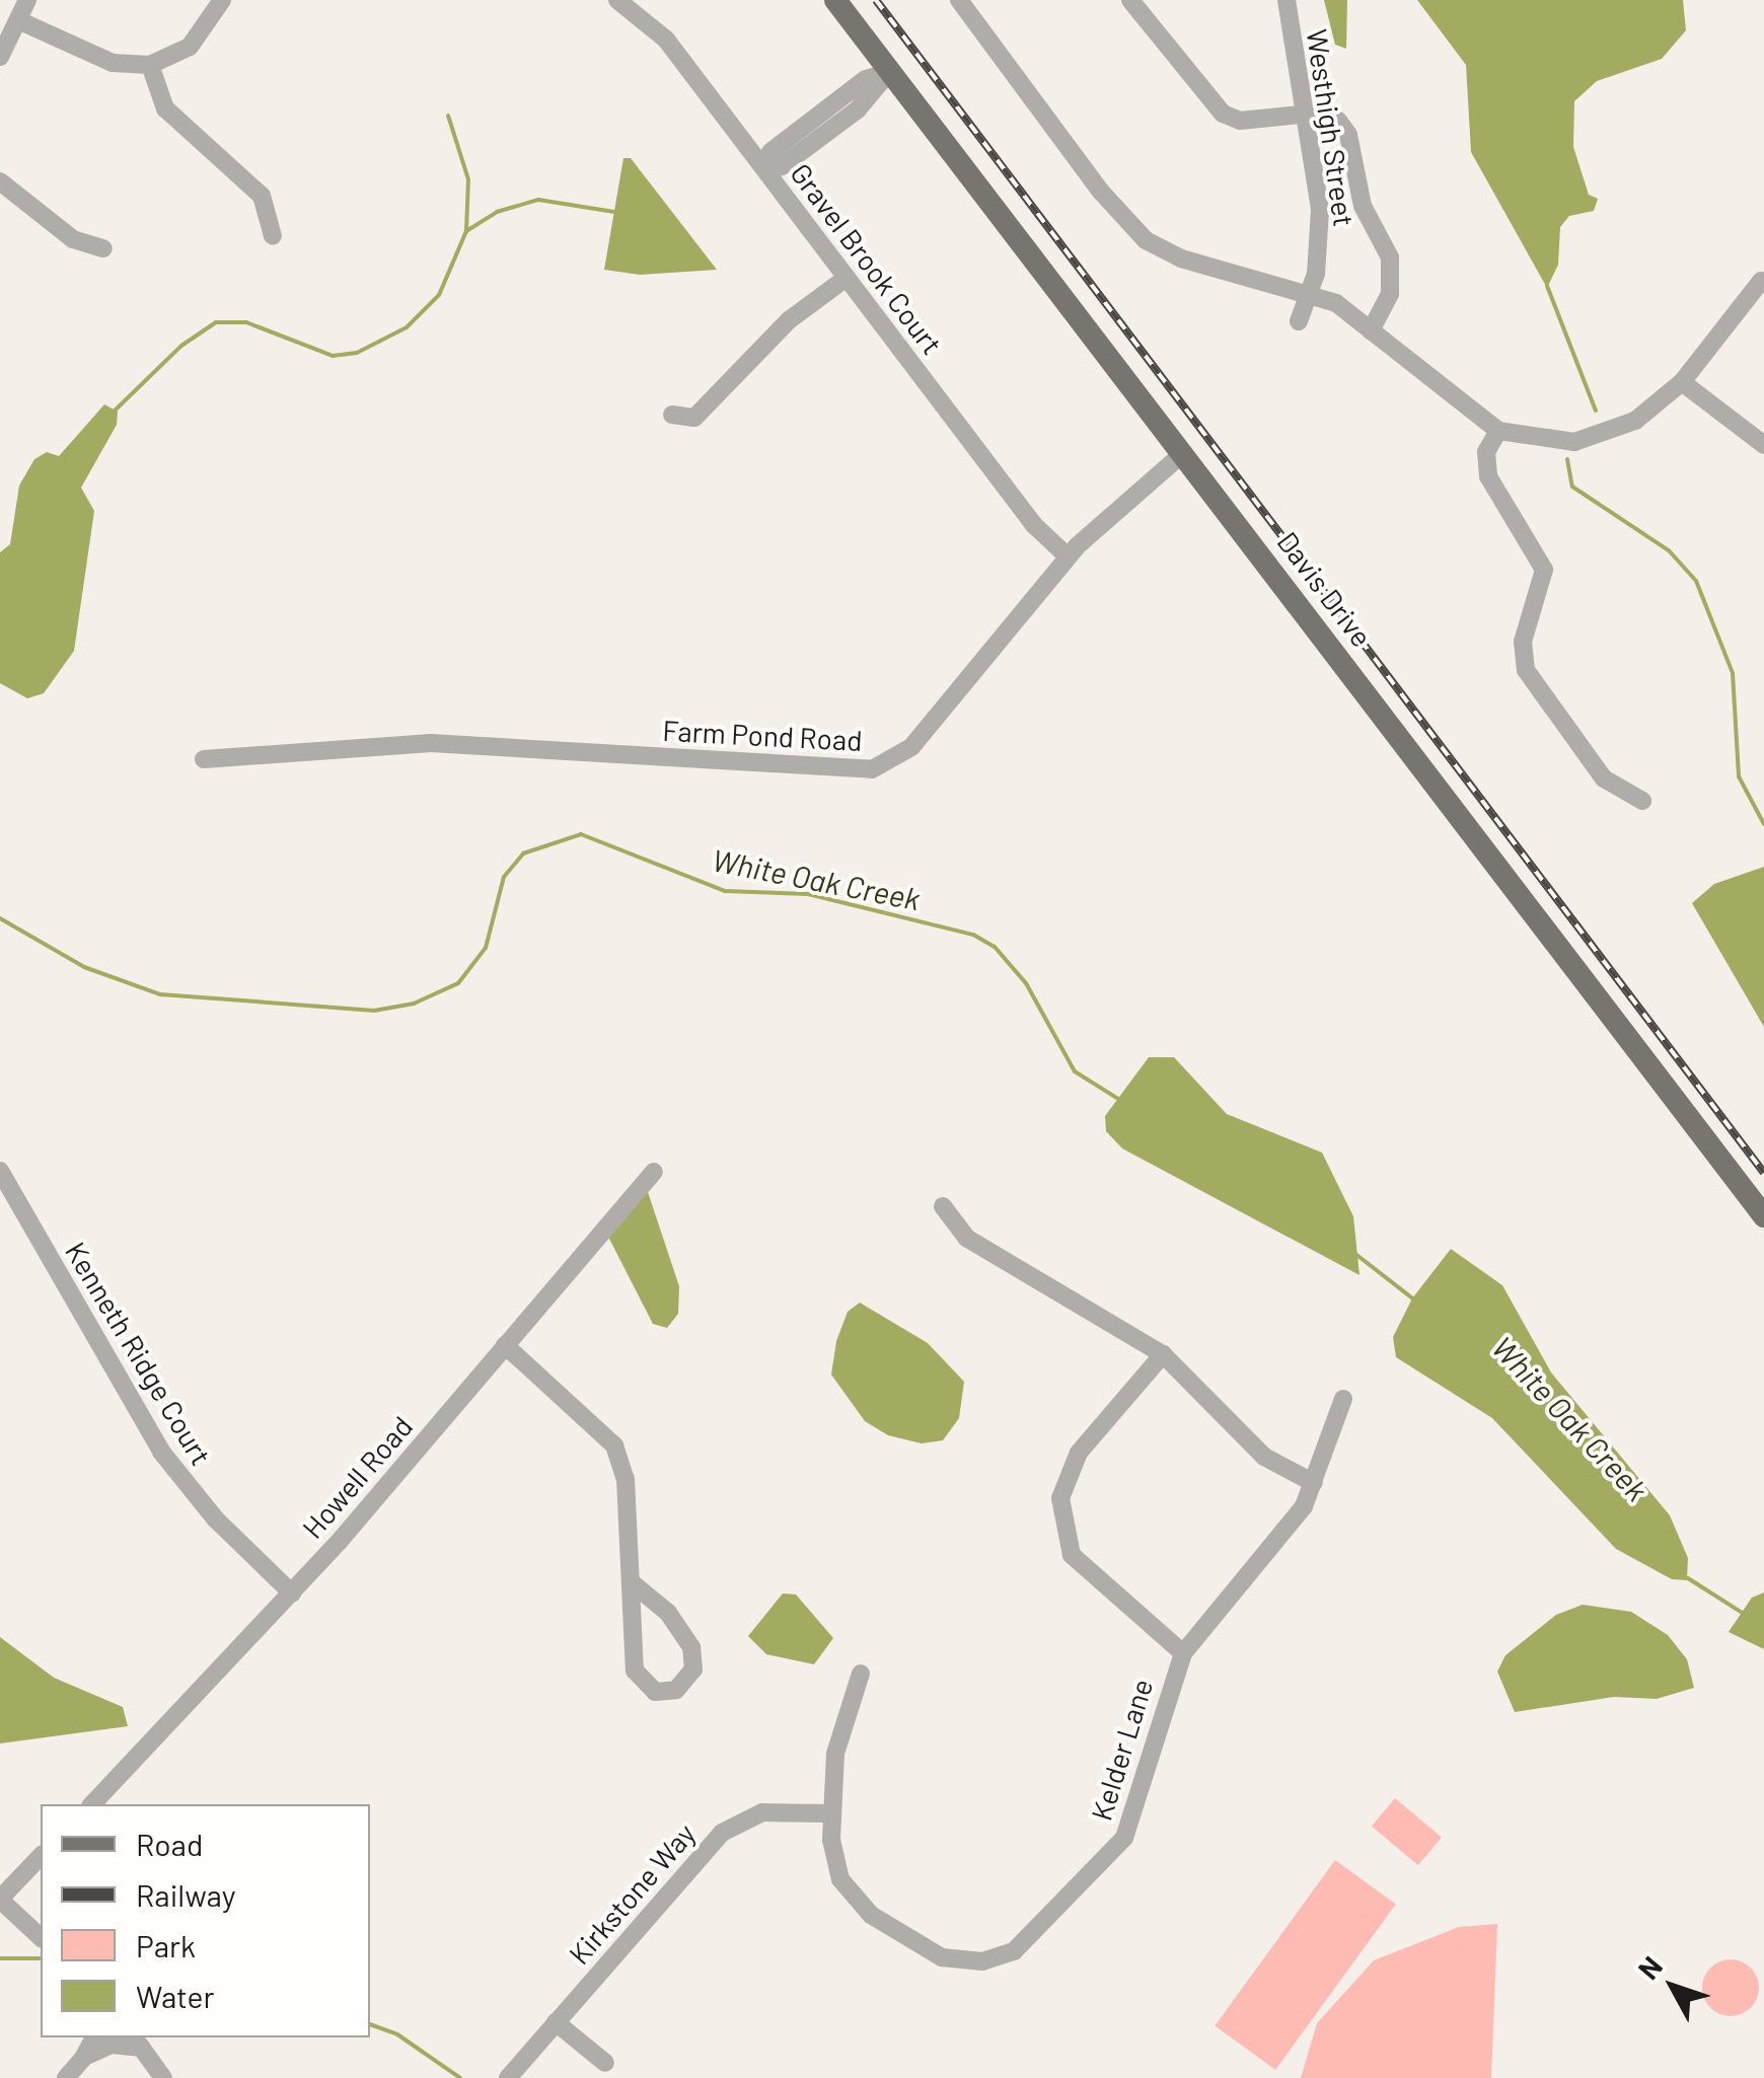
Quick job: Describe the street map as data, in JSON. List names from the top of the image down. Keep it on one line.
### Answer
{"streets":{"main road":["Davis Drive"],"street":["Westhigh Street","Gravel Brook Court","Farm Pond Road","Kenneth Ridge Court","Howell Road","Kelder Lane","Kirkstone Way"]},"crossings":[["Gravel Brook Court","Farm Pond Road"],["Davis Drive","Farm Pond Road"],["Kenneth Ridge Court","Howell Road"],["Kelder Lane","Kirkstone Way"]],"water":["White Oak Creek"],"legend":["Road","Railway","Park","Water"],"north":"top left"}
